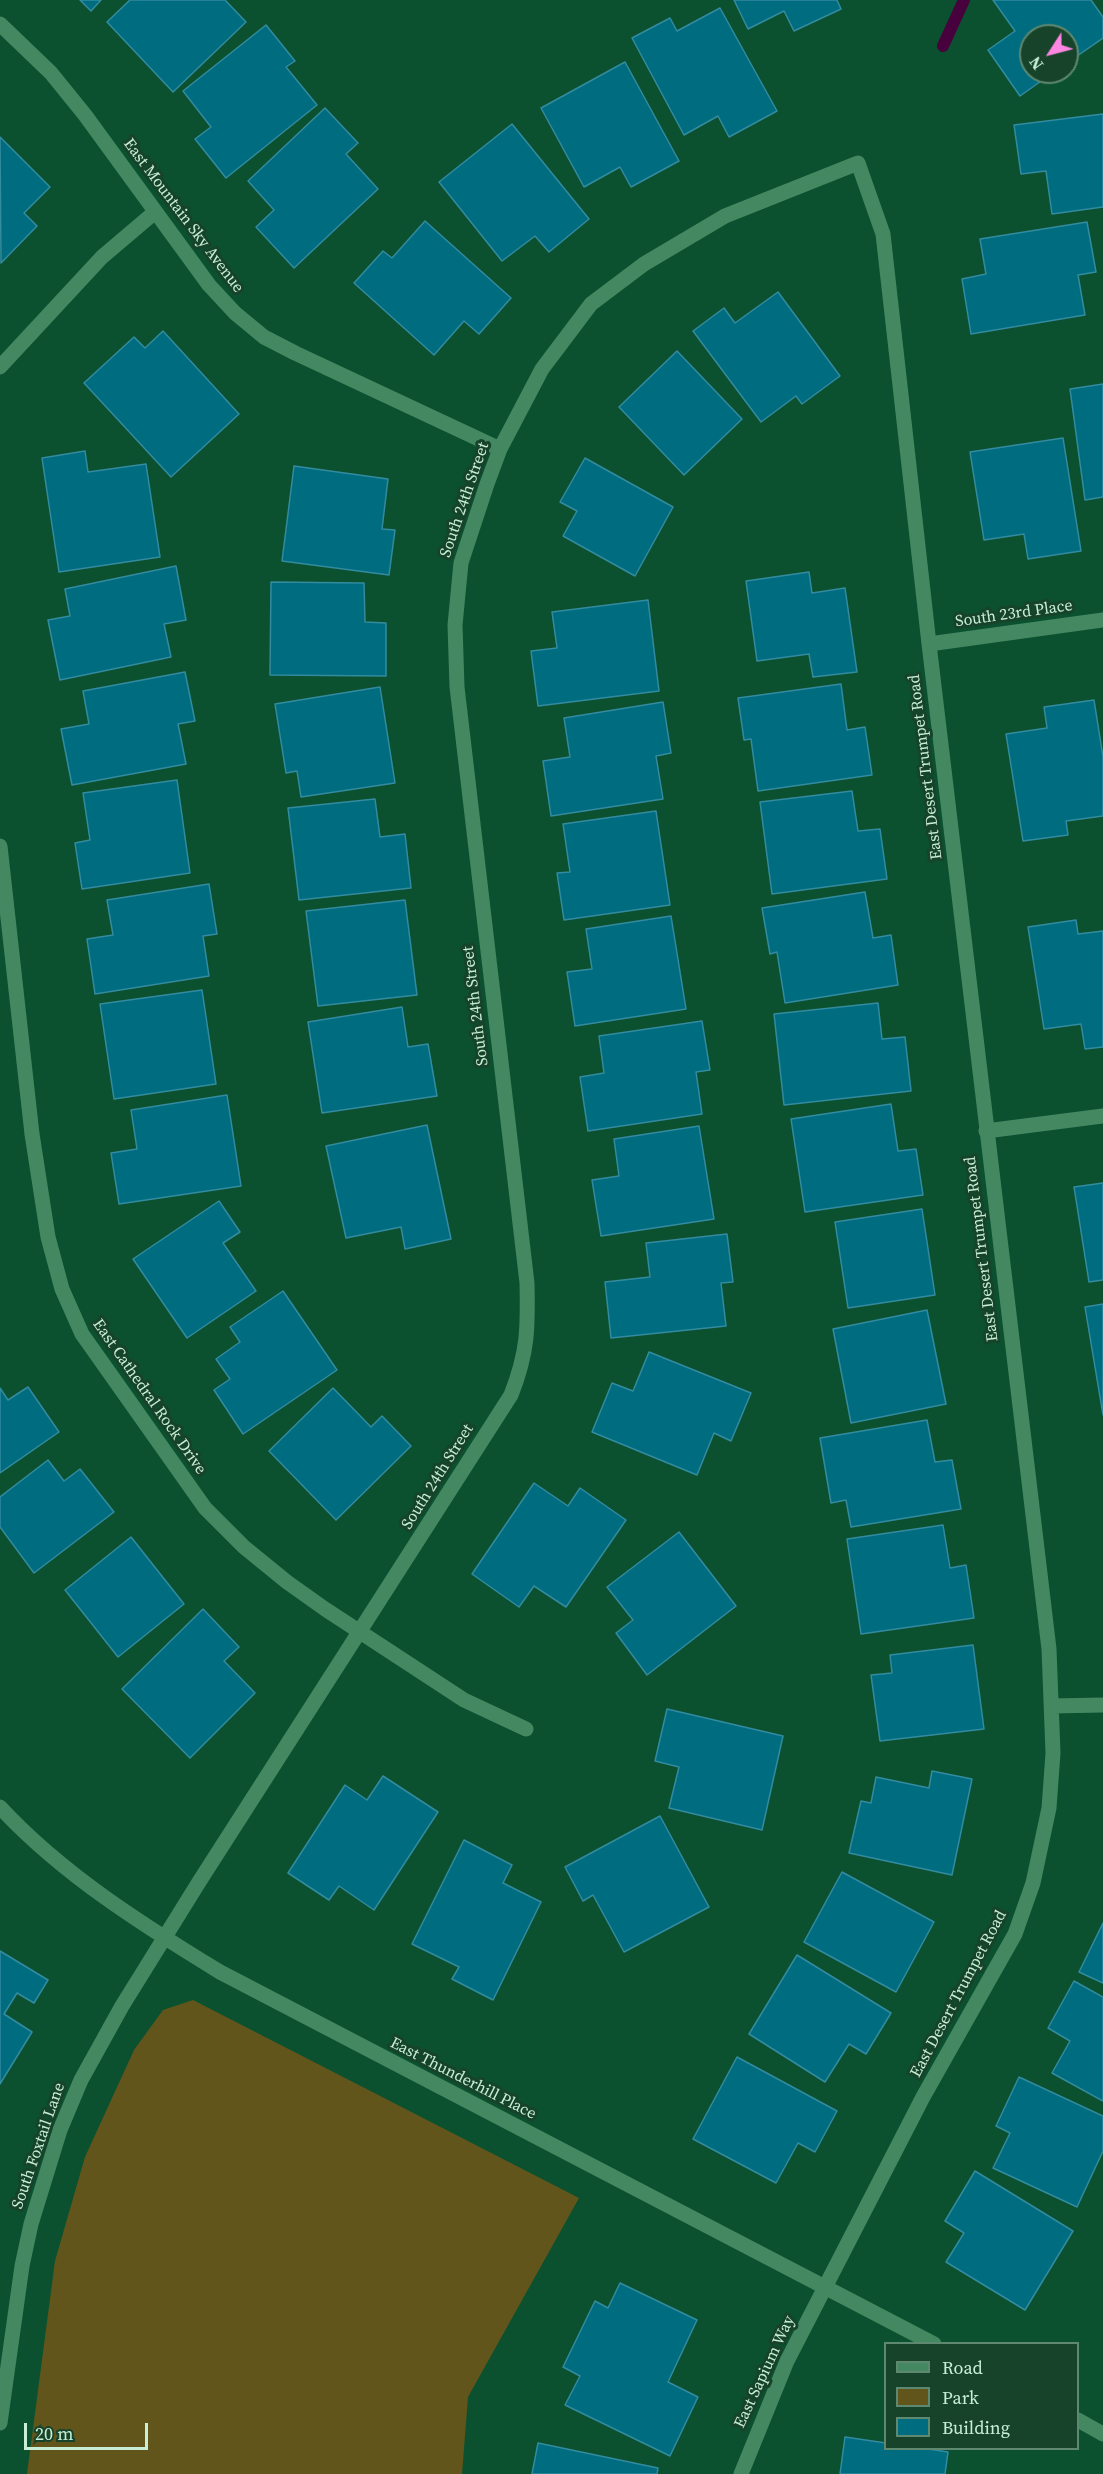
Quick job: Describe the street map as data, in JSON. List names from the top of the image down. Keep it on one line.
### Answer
{"streets":{"street":["East Mountain Sky Avenue","South 24th Street","South 23rd Place","East Desert Trumpet Road","East Cathedral Rock Drive","East Thunderhill Place","South Foxtail Lane","East Sapium Way"]},"crossings":[["East Mountain Sky Avenue","South 24th Street"],["South 24th Street","East Desert Trumpet Road"],["South 24th Street","East Cathedral Rock Drive"],["South 24th Street","East Thunderhill Place"],["South 24th Street","South Foxtail Lane"],["South 23rd Place","East Desert Trumpet Road"],["East Desert Trumpet Road","East Thunderhill Place"],["East Desert Trumpet Road","East Sapium Way"],["East Thunderhill Place","South Foxtail Lane"],["East Thunderhill Place","East Sapium Way"]],"legend":["Road","Park","Building"],"scale_bar":"20 m","north":"bottom left"}
